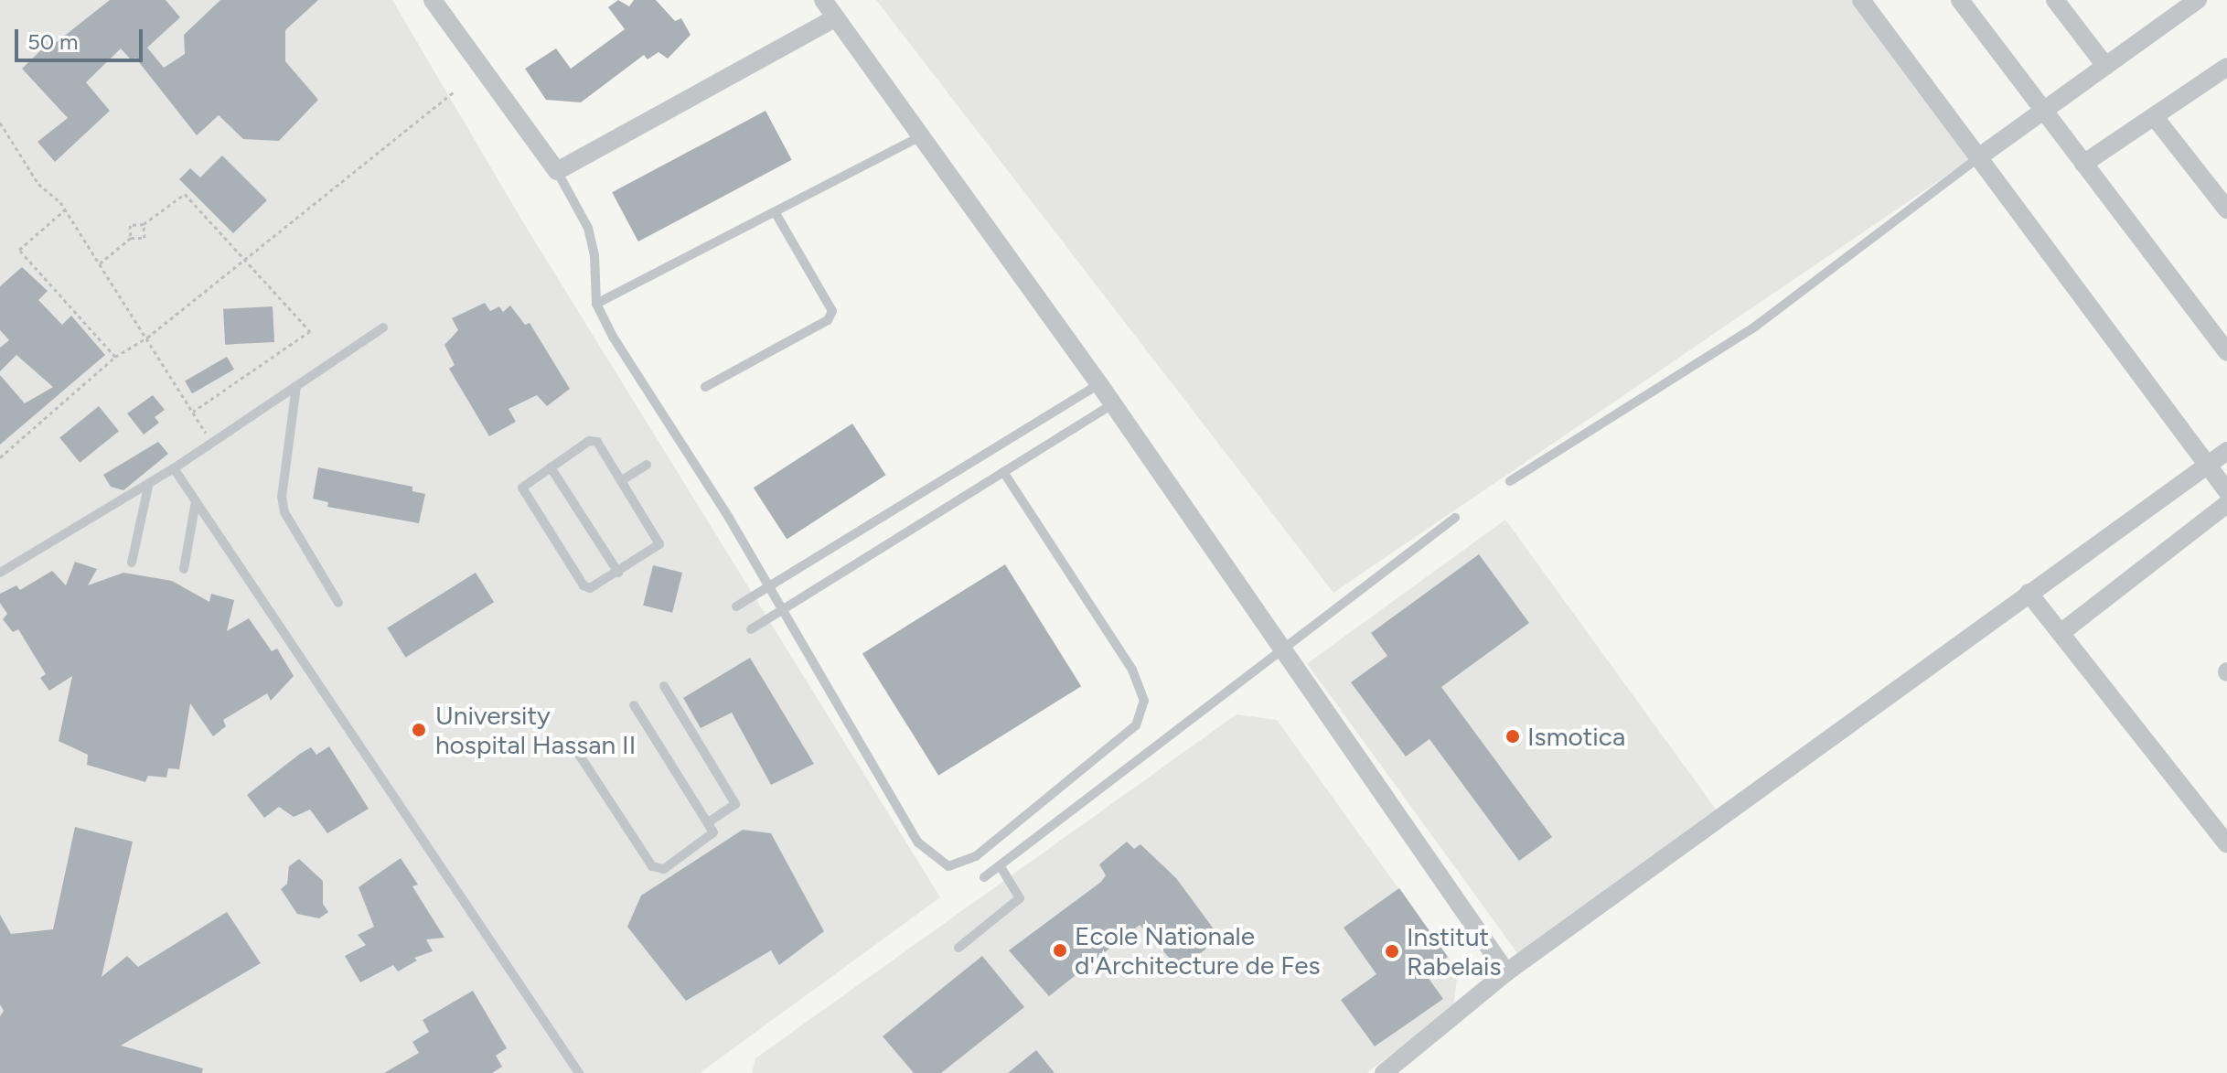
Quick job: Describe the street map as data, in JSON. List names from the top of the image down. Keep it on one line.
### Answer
{"places":["University hospital Hassan II","Ismotica","Ecole Nationale d'Architecture de Fes","Institut Rabelais"],"scale_bar":"50 m"}
